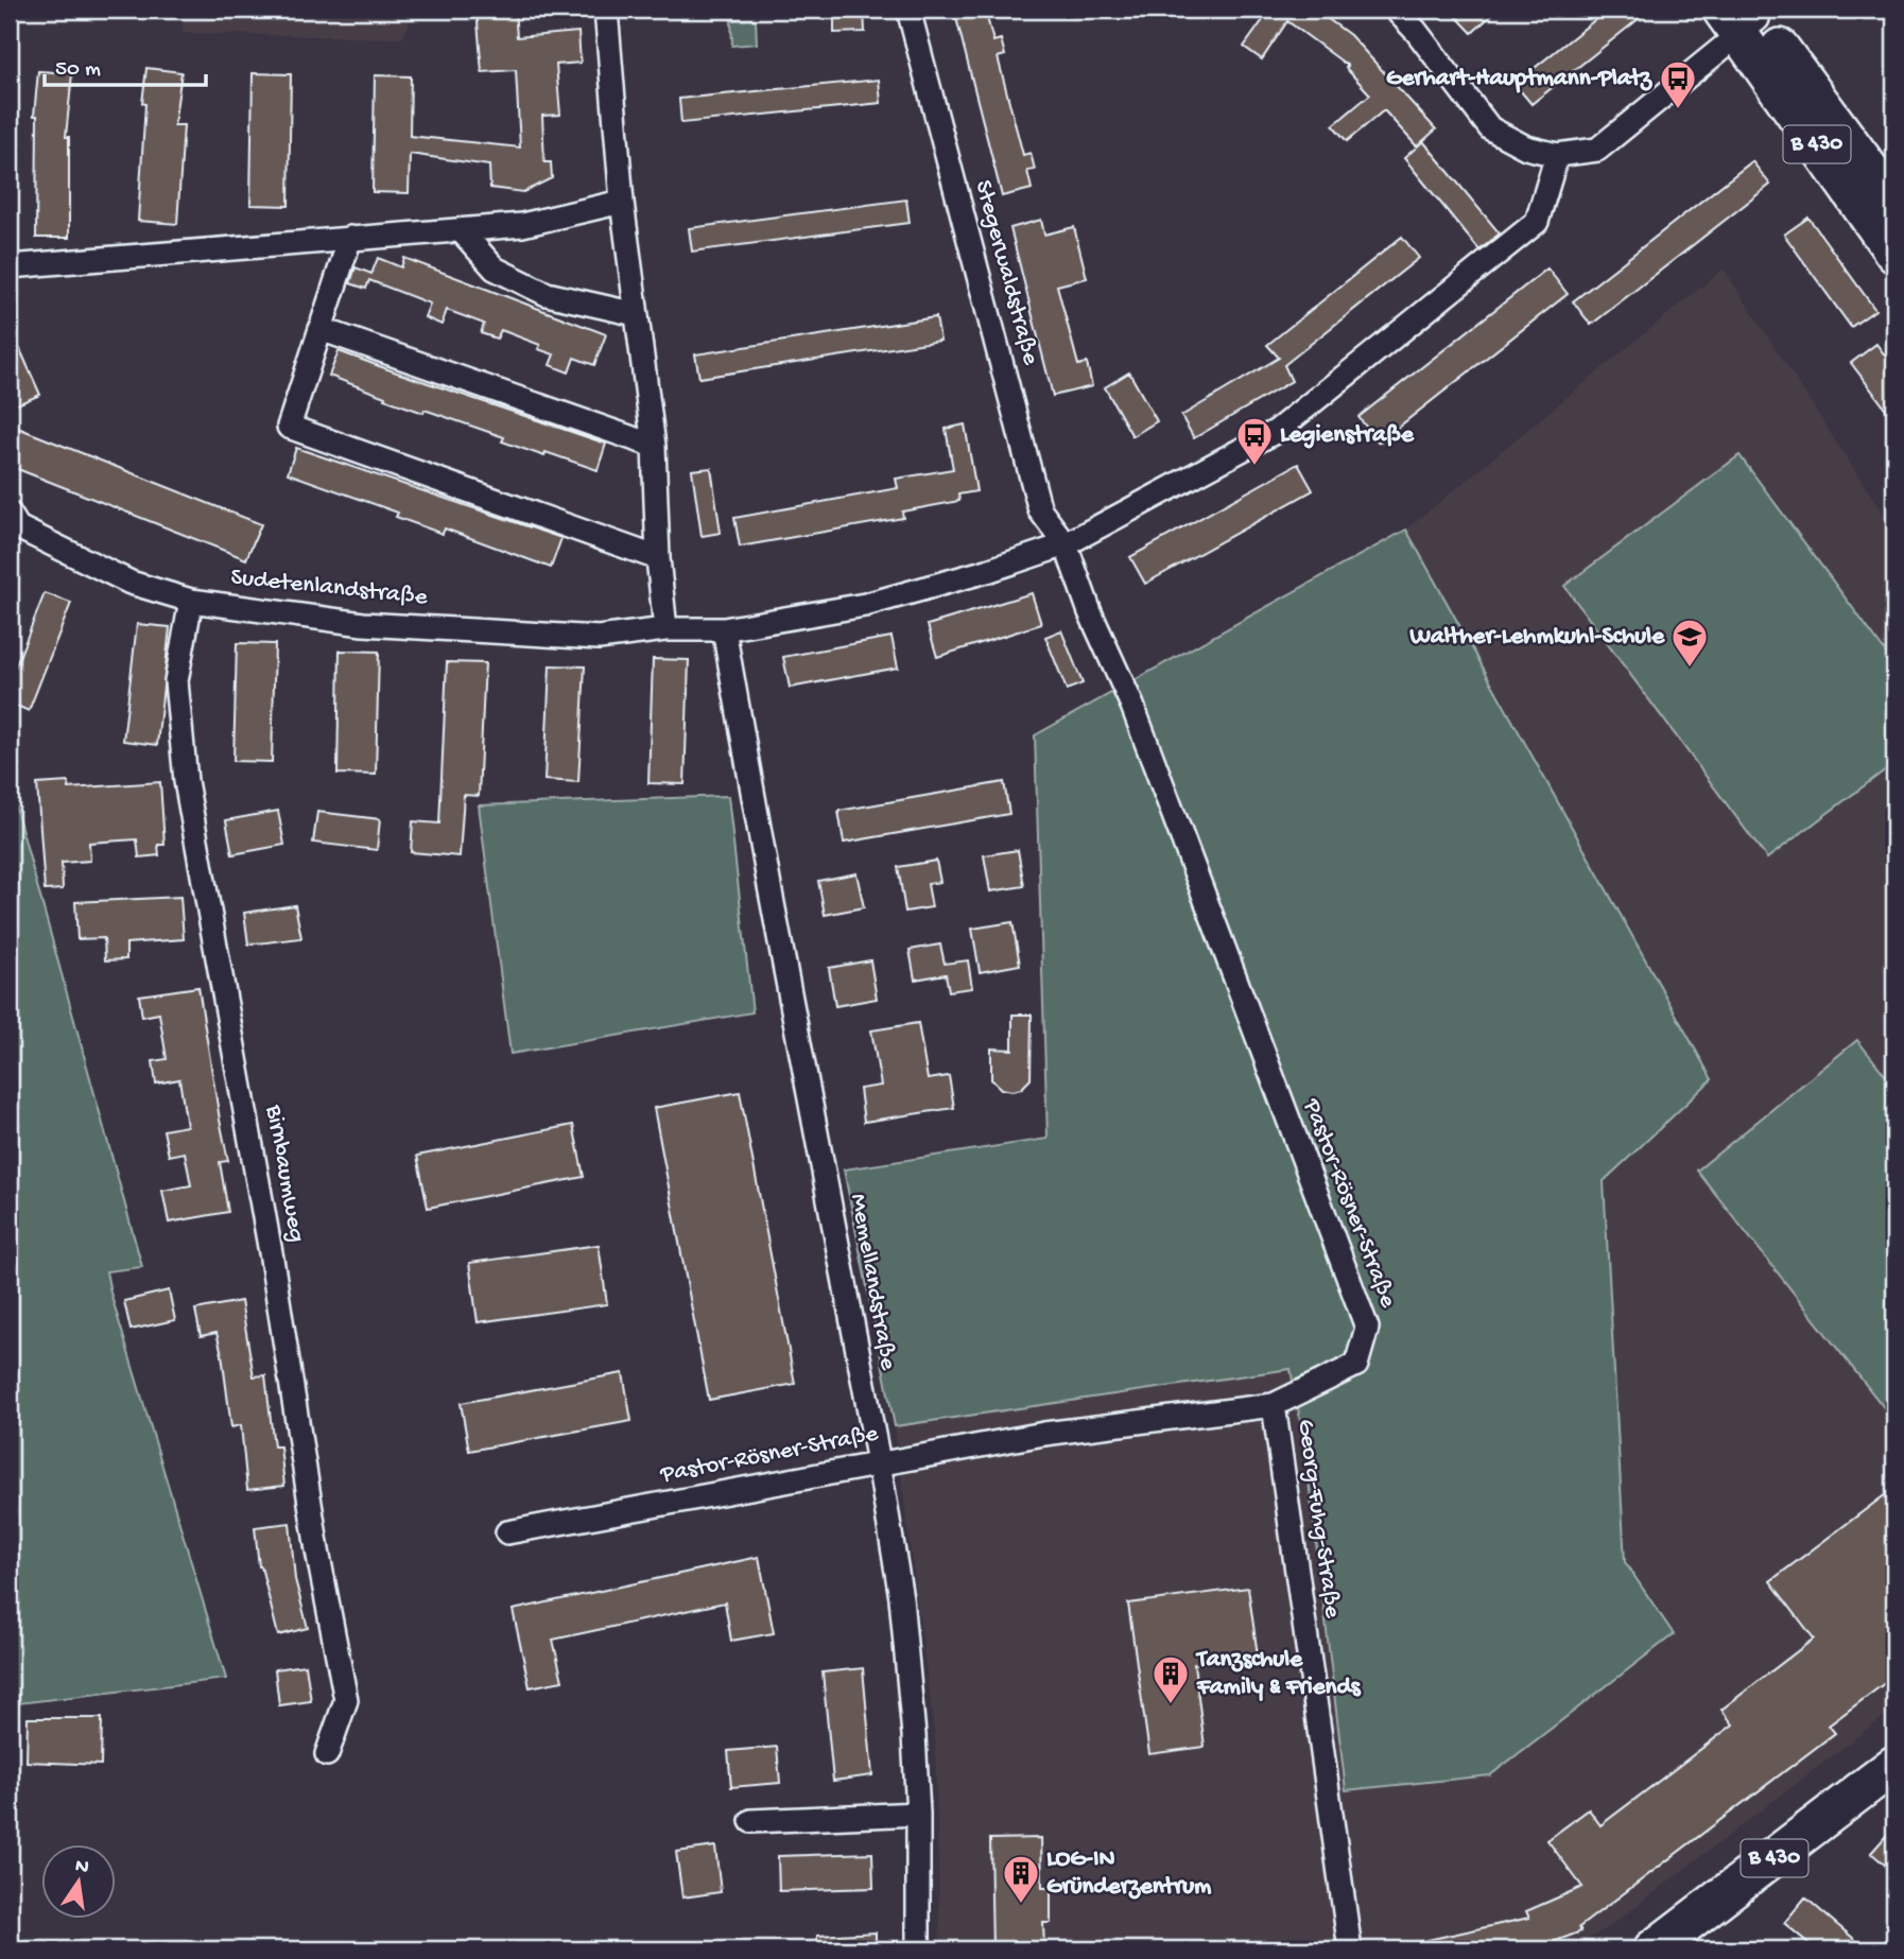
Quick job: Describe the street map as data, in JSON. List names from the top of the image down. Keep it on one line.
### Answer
{"streets":{"main road":["B 430"],"street":["Stegerwaldstraße","Sudetenlandstraße","Birnbaumweg","Pastor-Rösner-Straße","Memellandstraße","Georg-Fuhg-Straße"]},"crossings":[["Stegerwaldstraße","Pastor-Rösner-Straße"],["Sudetenlandstraße","Birnbaumweg"],["Sudetenlandstraße","Memellandstraße"],["Pastor-Rösner-Straße","Memellandstraße"],["Pastor-Rösner-Straße","Georg-Fuhg-Straße"]],"places":{"bus stop":["Gerhart-Hauptmann-Platz","Legienstraße"],"school or university":["Walther-Lehmkuhl-Schule"],"building":["Tanzschule Family & Friends","LOG-IN Gründerzentrum"]},"scale_bar":"50 m","north":"top"}
